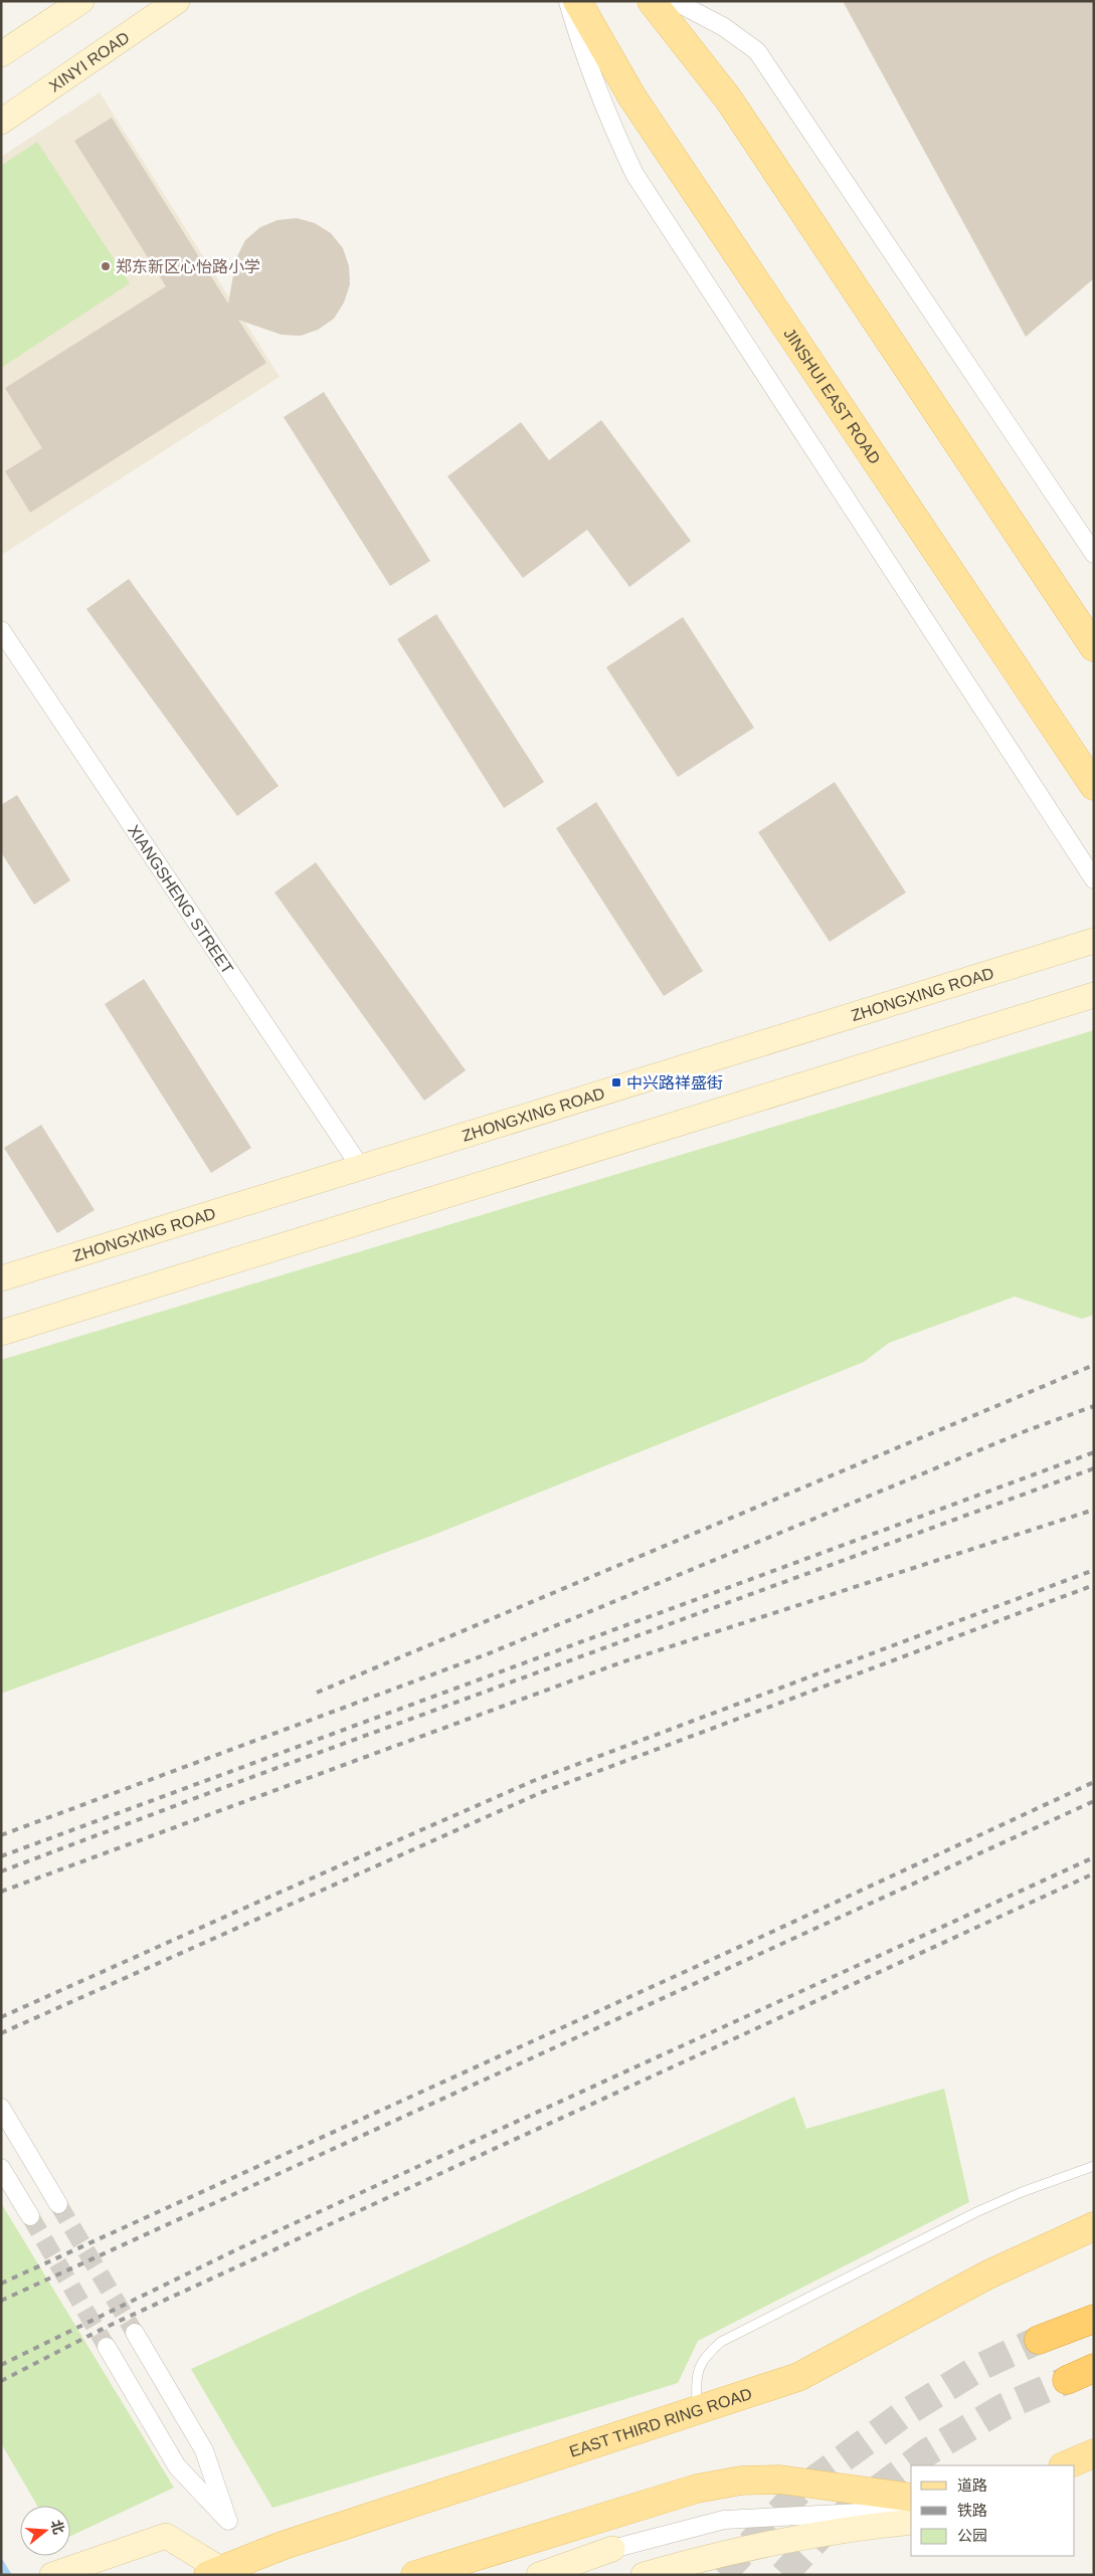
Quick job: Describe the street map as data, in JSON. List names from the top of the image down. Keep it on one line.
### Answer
{"streets":{"main road":["JINSHUI EAST ROAD","EAST THIRD RING ROAD"],"street":["XINYI ROAD","XIANGSHENG STREET","ZHONGXING ROAD"]},"crossings":[["XIANGSHENG STREET","ZHONGXING ROAD"]],"places":{"other":["郑东新区心怡路小学"],"transit":["中兴路祥盛街"]},"legend":["道路","铁路","公园"],"north":"right"}
